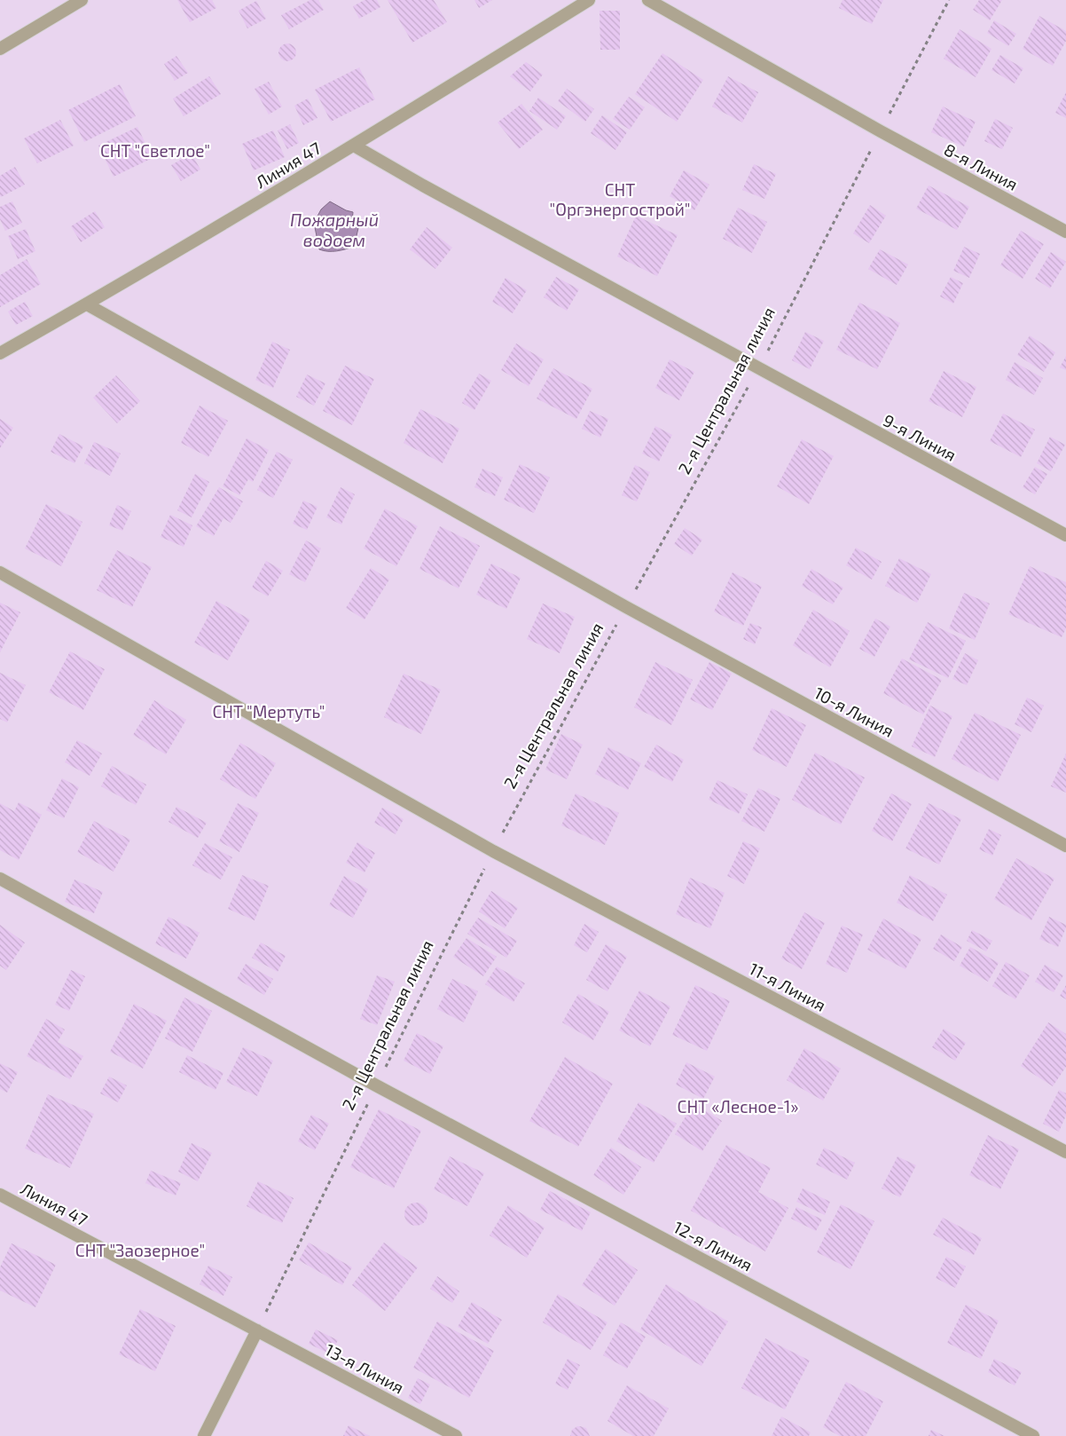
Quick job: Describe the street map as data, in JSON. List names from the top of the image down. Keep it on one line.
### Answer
{"streets":{"street":["Линия 47","8-я Линия","9-я Линия","10-я Линия","11-я Линия","12-я Линия","13-я Линия"],"path":["2-я Центральная линия"]},"crossings":[["Линия 47","2-я Центральная линия"],["Линия 47","9-я Линия"],["Линия 47","10-я Линия"],["Линия 47","13-я Линия"],["8-я Линия","2-я Центральная линия"],["2-я Центральная линия","9-я Линия"],["2-я Центральная линия","10-я Линия"],["2-я Центральная линия","11-я Линия"],["2-я Центральная линия","12-я Линия"],["2-я Центральная линия","13-я Линия"]],"water":["Пожарный водоем"],"parks":["СНТ \"Светлое\"","СНТ \"Оргэнергострой\"","СНТ \"Мертуть\"","СНТ «Лесное-1»","СНТ \"Заозерное\""]}
